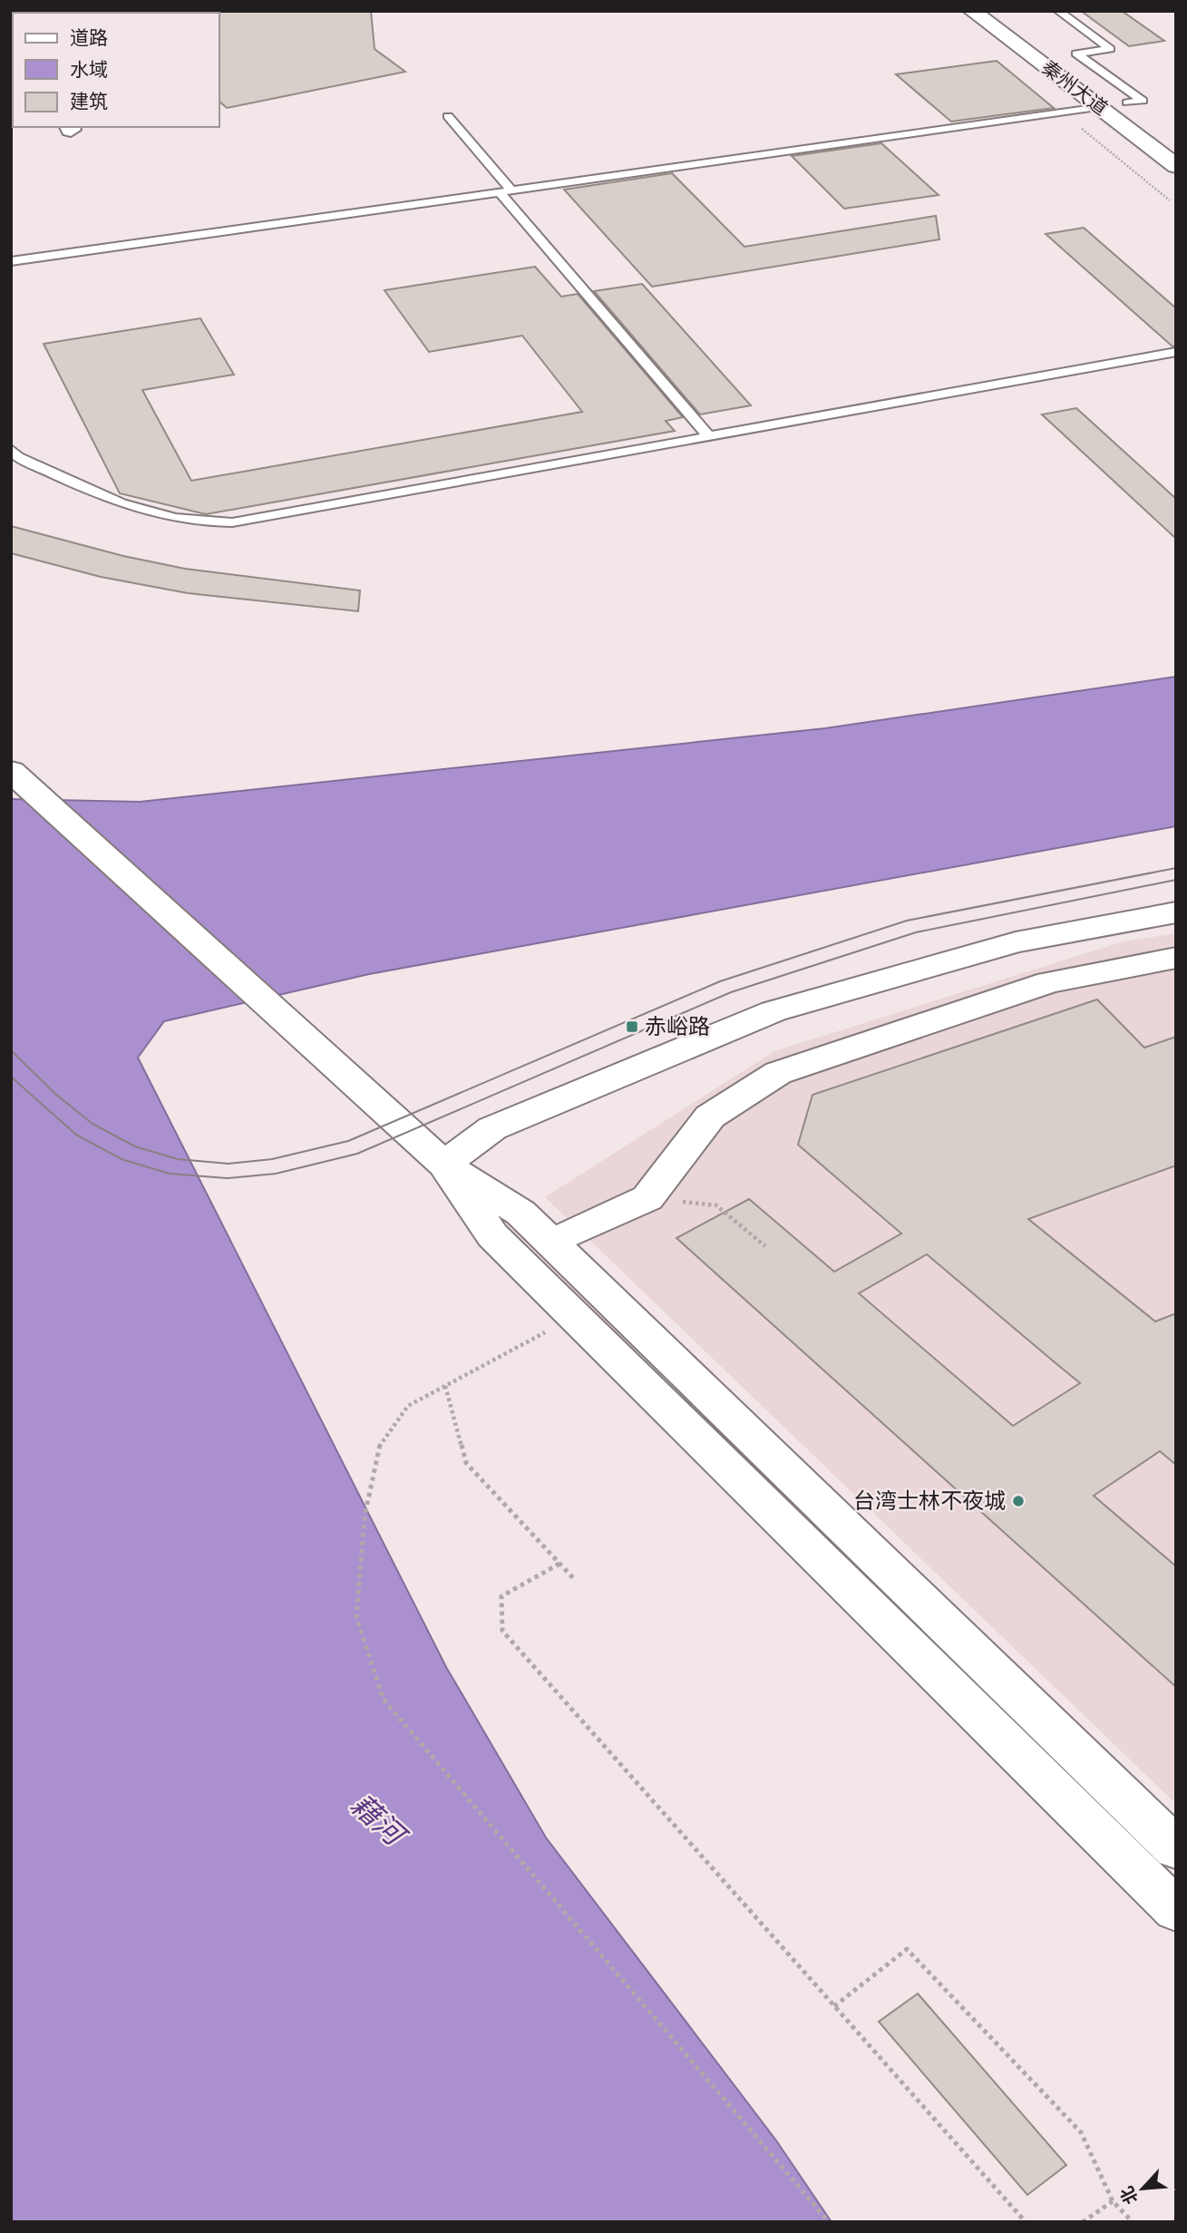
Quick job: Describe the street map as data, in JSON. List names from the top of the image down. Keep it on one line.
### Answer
{"streets":{"main road":["秦州大道"]},"water":["藉河"],"places":{"transit":["赤峪路"],"other":["台湾士林不夜城"]},"legend":["道路","水域","建筑"],"north":"bottom left"}
